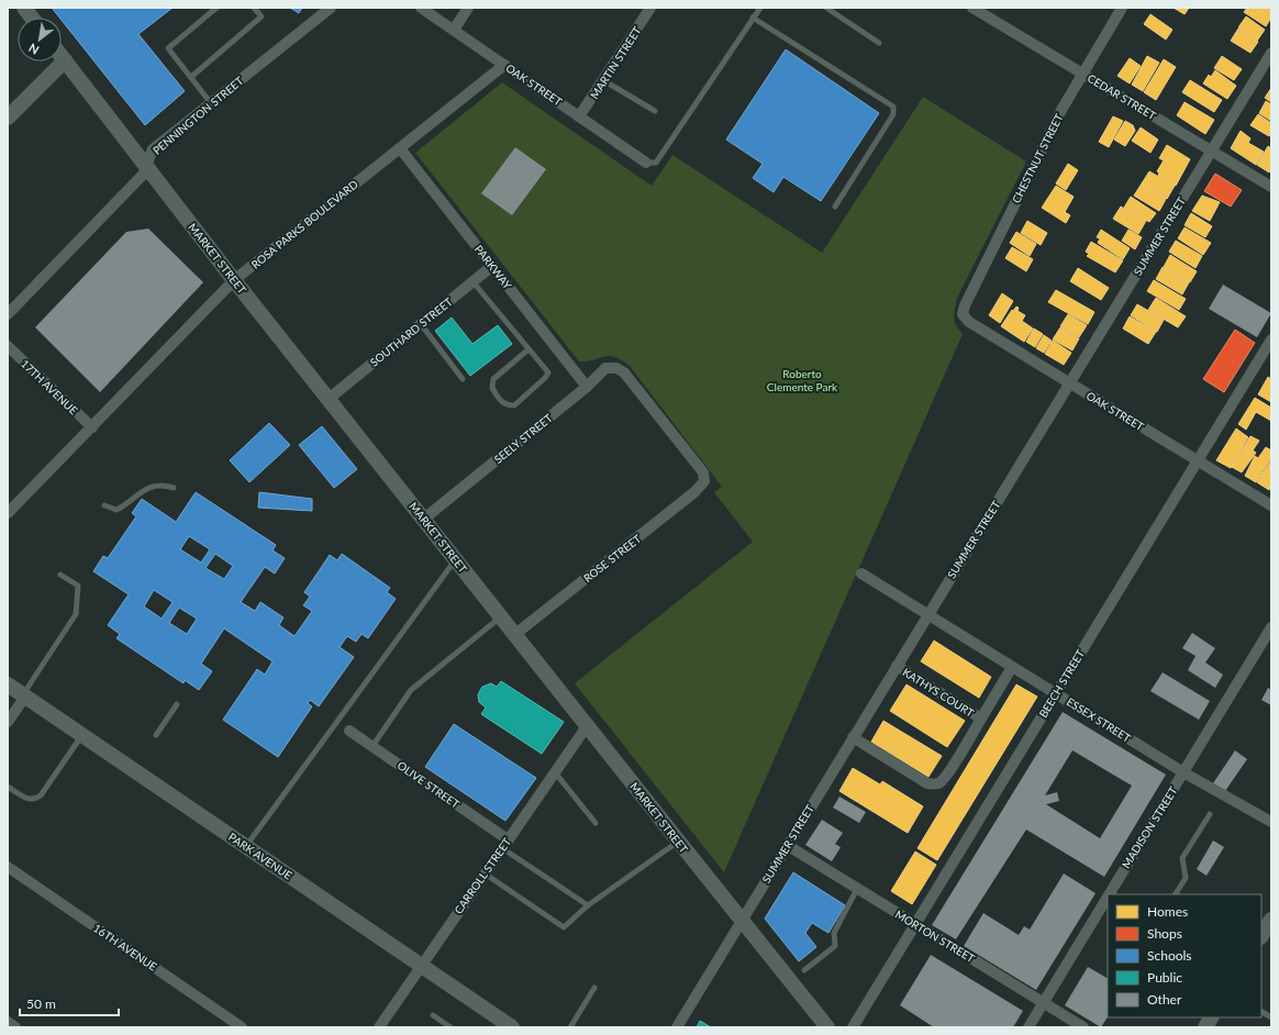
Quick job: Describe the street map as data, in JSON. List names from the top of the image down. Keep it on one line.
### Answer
{"streets":{"main road":["MARKET STREET","PARK AVENUE"],"street":["MARTIN STREET","OAK STREET","CEDAR STREET","PENNINGTON STREET","CHESTNUT STREET","ROSA PARKS BOULEVARD","SUMMER STREET","PARKWAY","SOUTHARD STREET","17TH AVENUE","SEELY STREET","ROSE STREET","BEECH STREET","KATHYS COURT","ESSEX STREET","OLIVE STREET","MADISON STREET","CARROLL STREET","MORTON STREET","16TH AVENUE"]},"crossings":[["MARTIN STREET","OAK STREET"],["OAK STREET","CHESTNUT STREET"],["OAK STREET","ROSA PARKS BOULEVARD"],["OAK STREET","SUMMER STREET"],["OAK STREET","BEECH STREET"],["CEDAR STREET","CHESTNUT STREET"],["CEDAR STREET","SUMMER STREET"],["PENNINGTON STREET","MARKET STREET"],["ROSA PARKS BOULEVARD","MARKET STREET"],["ROSA PARKS BOULEVARD","PARKWAY"],["ROSA PARKS BOULEVARD","17TH AVENUE"],["SUMMER STREET","MARKET STREET"],["SUMMER STREET","KATHYS COURT"],["SUMMER STREET","ESSEX STREET"],["SUMMER STREET","MORTON STREET"],["MARKET STREET","SOUTHARD STREET"],["MARKET STREET","SEELY STREET"],["MARKET STREET","ROSE STREET"],["MARKET STREET","CARROLL STREET"],["PARKWAY","SOUTHARD STREET"],["PARKWAY","SEELY STREET"],["SEELY STREET","ROSE STREET"],["BEECH STREET","ESSEX STREET"],["BEECH STREET","MORTON STREET"],["KATHYS COURT","ESSEX STREET"],["ESSEX STREET","MADISON STREET"],["OLIVE STREET","CARROLL STREET"],["MADISON STREET","MORTON STREET"],["PARK AVENUE","CARROLL STREET"]],"parks":["Roberto Clemente Park"],"legend":["Homes","Shops","Schools","Public","Other"],"scale_bar":"50 m","north":"bottom left"}
